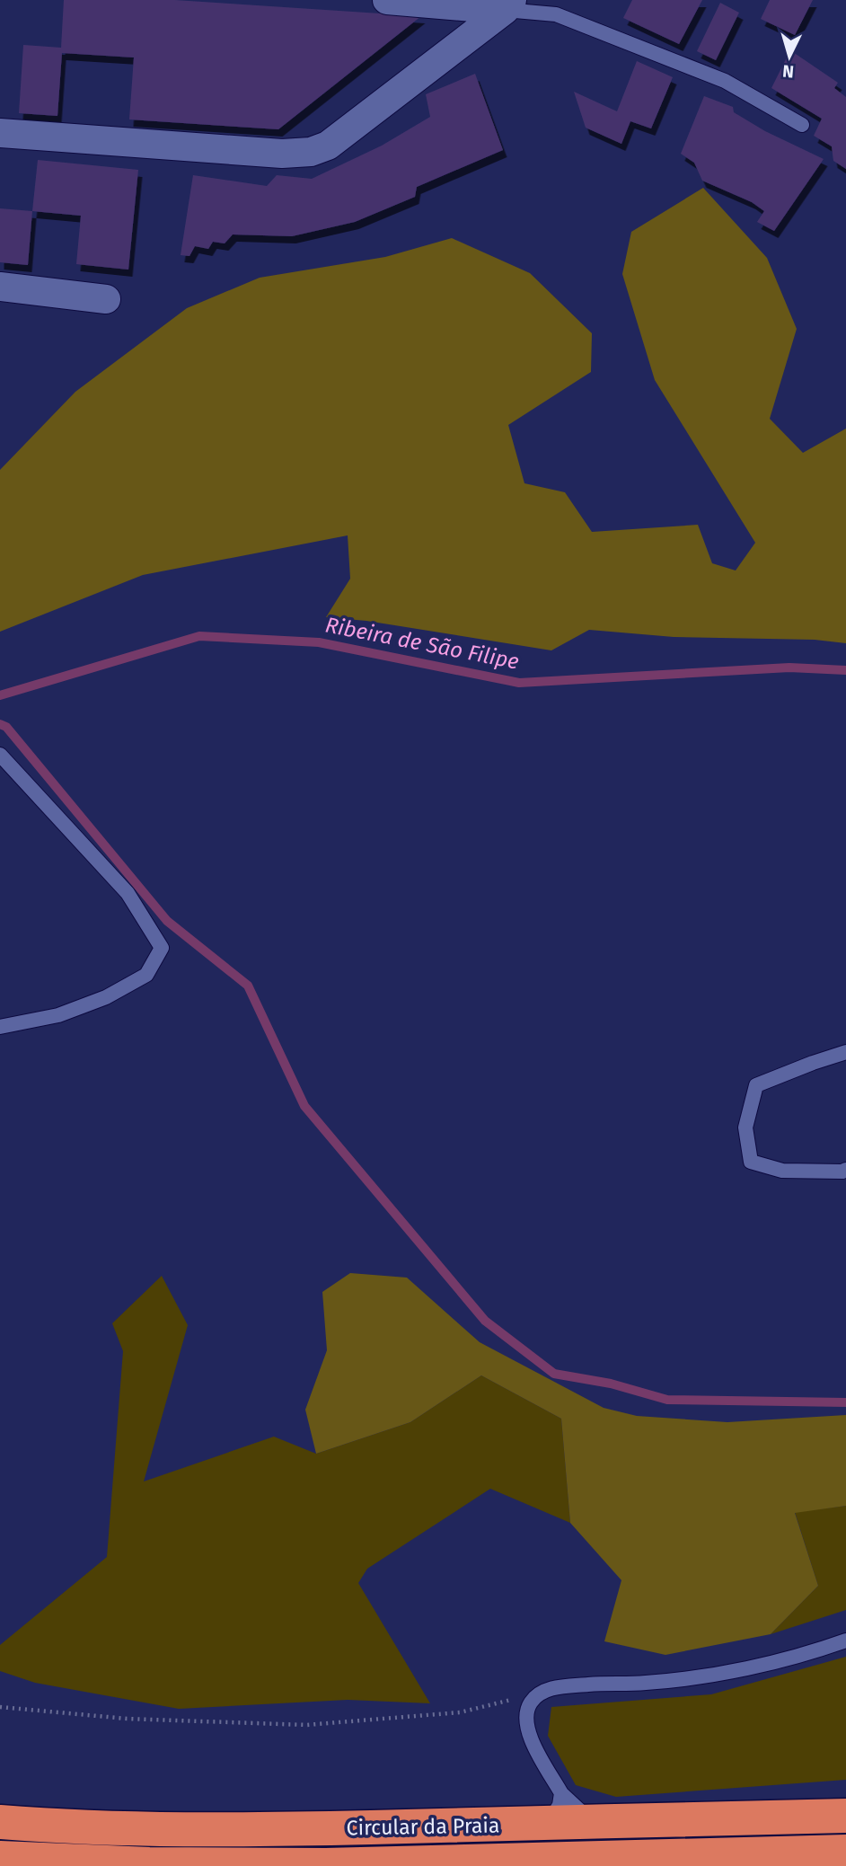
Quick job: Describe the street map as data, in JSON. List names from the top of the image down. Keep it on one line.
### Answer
{"streets":{"highway":["Circular da Praia"]},"water":["Ribeira de São Filipe"],"north":"bottom"}
